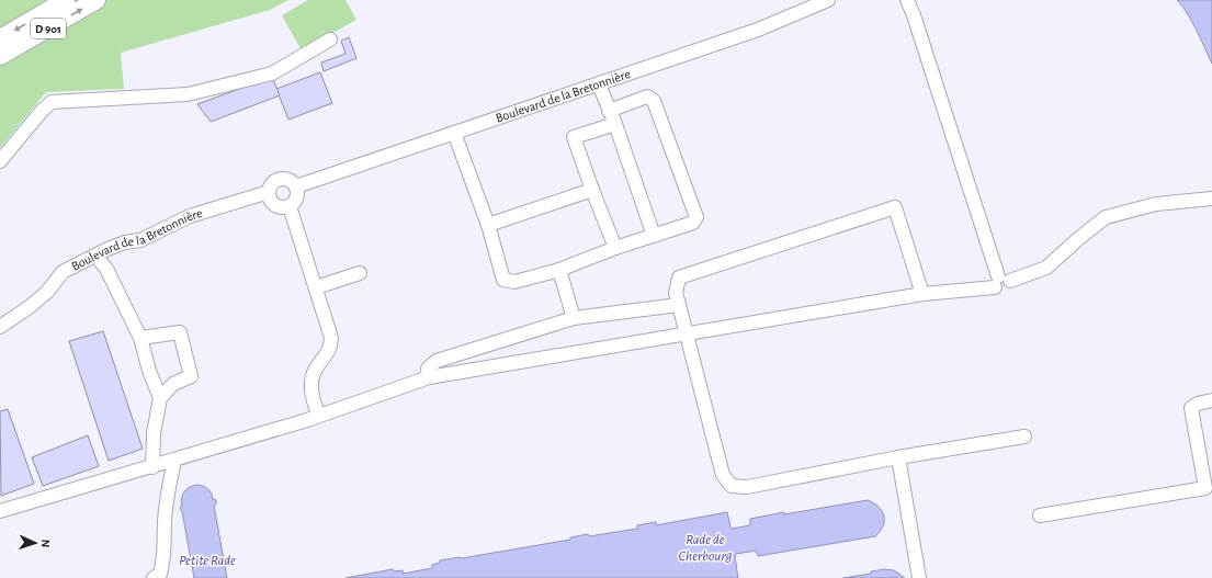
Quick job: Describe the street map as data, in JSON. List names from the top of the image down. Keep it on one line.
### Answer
{"streets":{"main road":["D 901"],"lane":["Boulevard de la Bretonnière"]},"water":["Rade de Cherbourg","Petite Rade"],"north":"right"}
